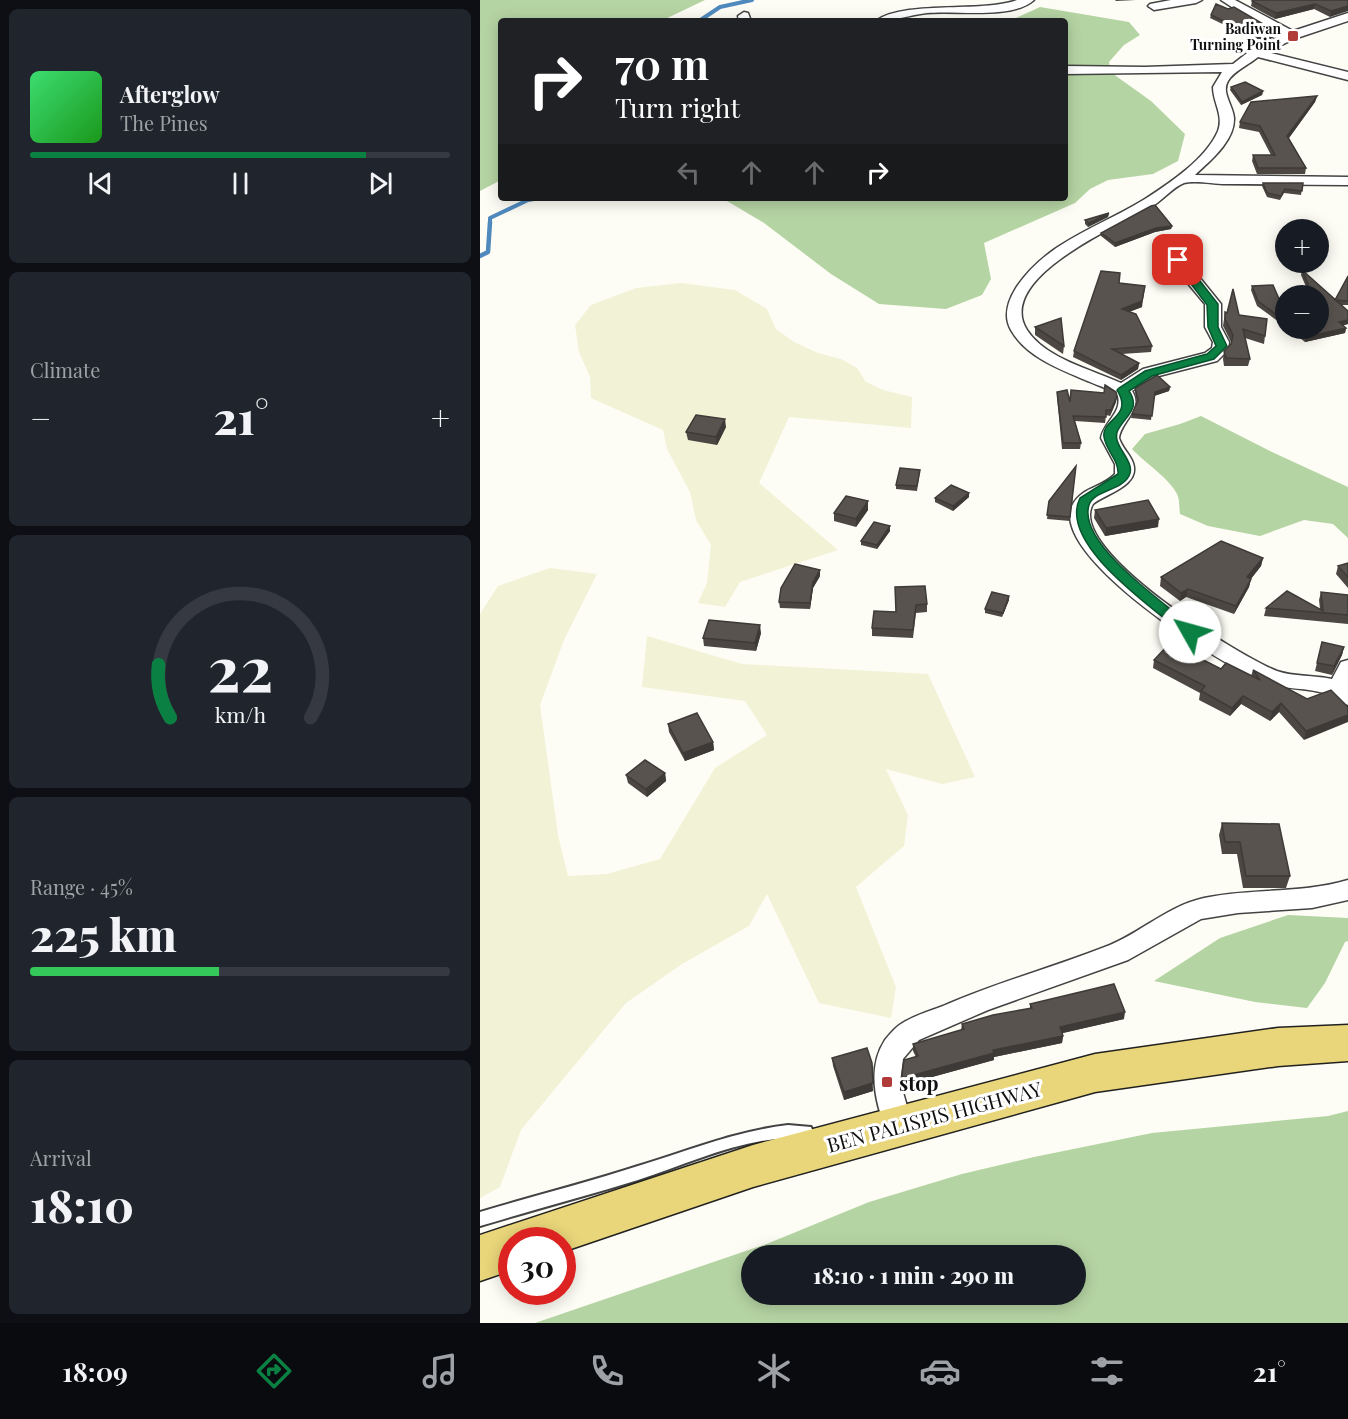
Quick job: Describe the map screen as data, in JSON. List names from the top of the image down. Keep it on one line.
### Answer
{"streets":{"main road":["BEN PALISPIS HIGHWAY"]},"places":{"transit":["Badiwan Turning Point","stop"]},"page":{"turn":["70 m","Turn right"],"song":["Afterglow","The Pines"],"map_buttons":["+","−"],"tile":["Climate",["Range · 45%","225 km"],["Arrival","18:10"]],"heat":["−","21°","+"],"limit":"30","trip":"18:10 · 1 min · 290 m","tabs":["18:09","21°"],"gauge":["22","km/h"]}}
